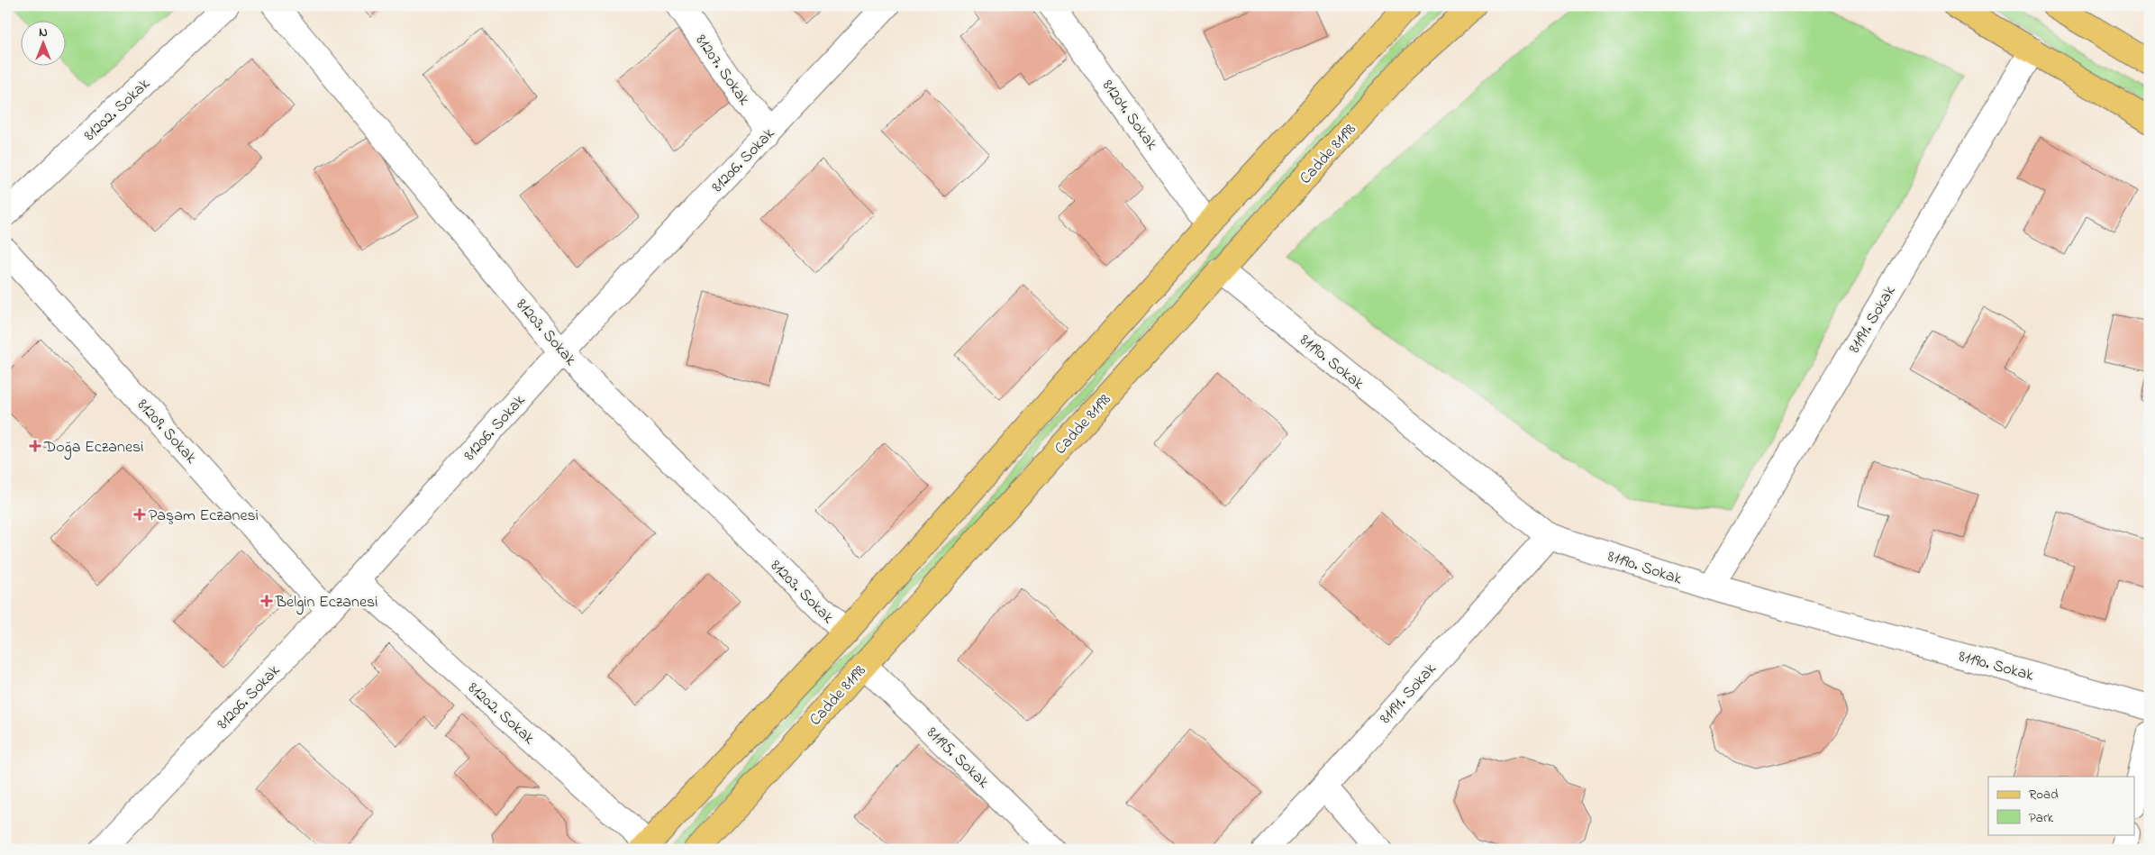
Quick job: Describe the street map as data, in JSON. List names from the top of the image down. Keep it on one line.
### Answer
{"streets":{"main road":["Cadde 81198"],"street":["81207. Sokak","81202. Sokak","81204. Sokak","81206. Sokak","81191. Sokak","81203. Sokak","81190. Sokak","81209. Sokak","81195. Sokak"]},"crossings":[["81207. Sokak","81206. Sokak"],["81202. Sokak","81206. Sokak"],["Cadde 81198","81190. Sokak"],["Cadde 81198","81195. Sokak"],["81206. Sokak","81203. Sokak"],["81206. Sokak","81209. Sokak"],["81191. Sokak","81190. Sokak"]],"places":{"health":["Doğa Eczanesi","Paşam Eczanesi","Belgin Eczanesi"]},"legend":["Road","Park"],"north":"top"}
